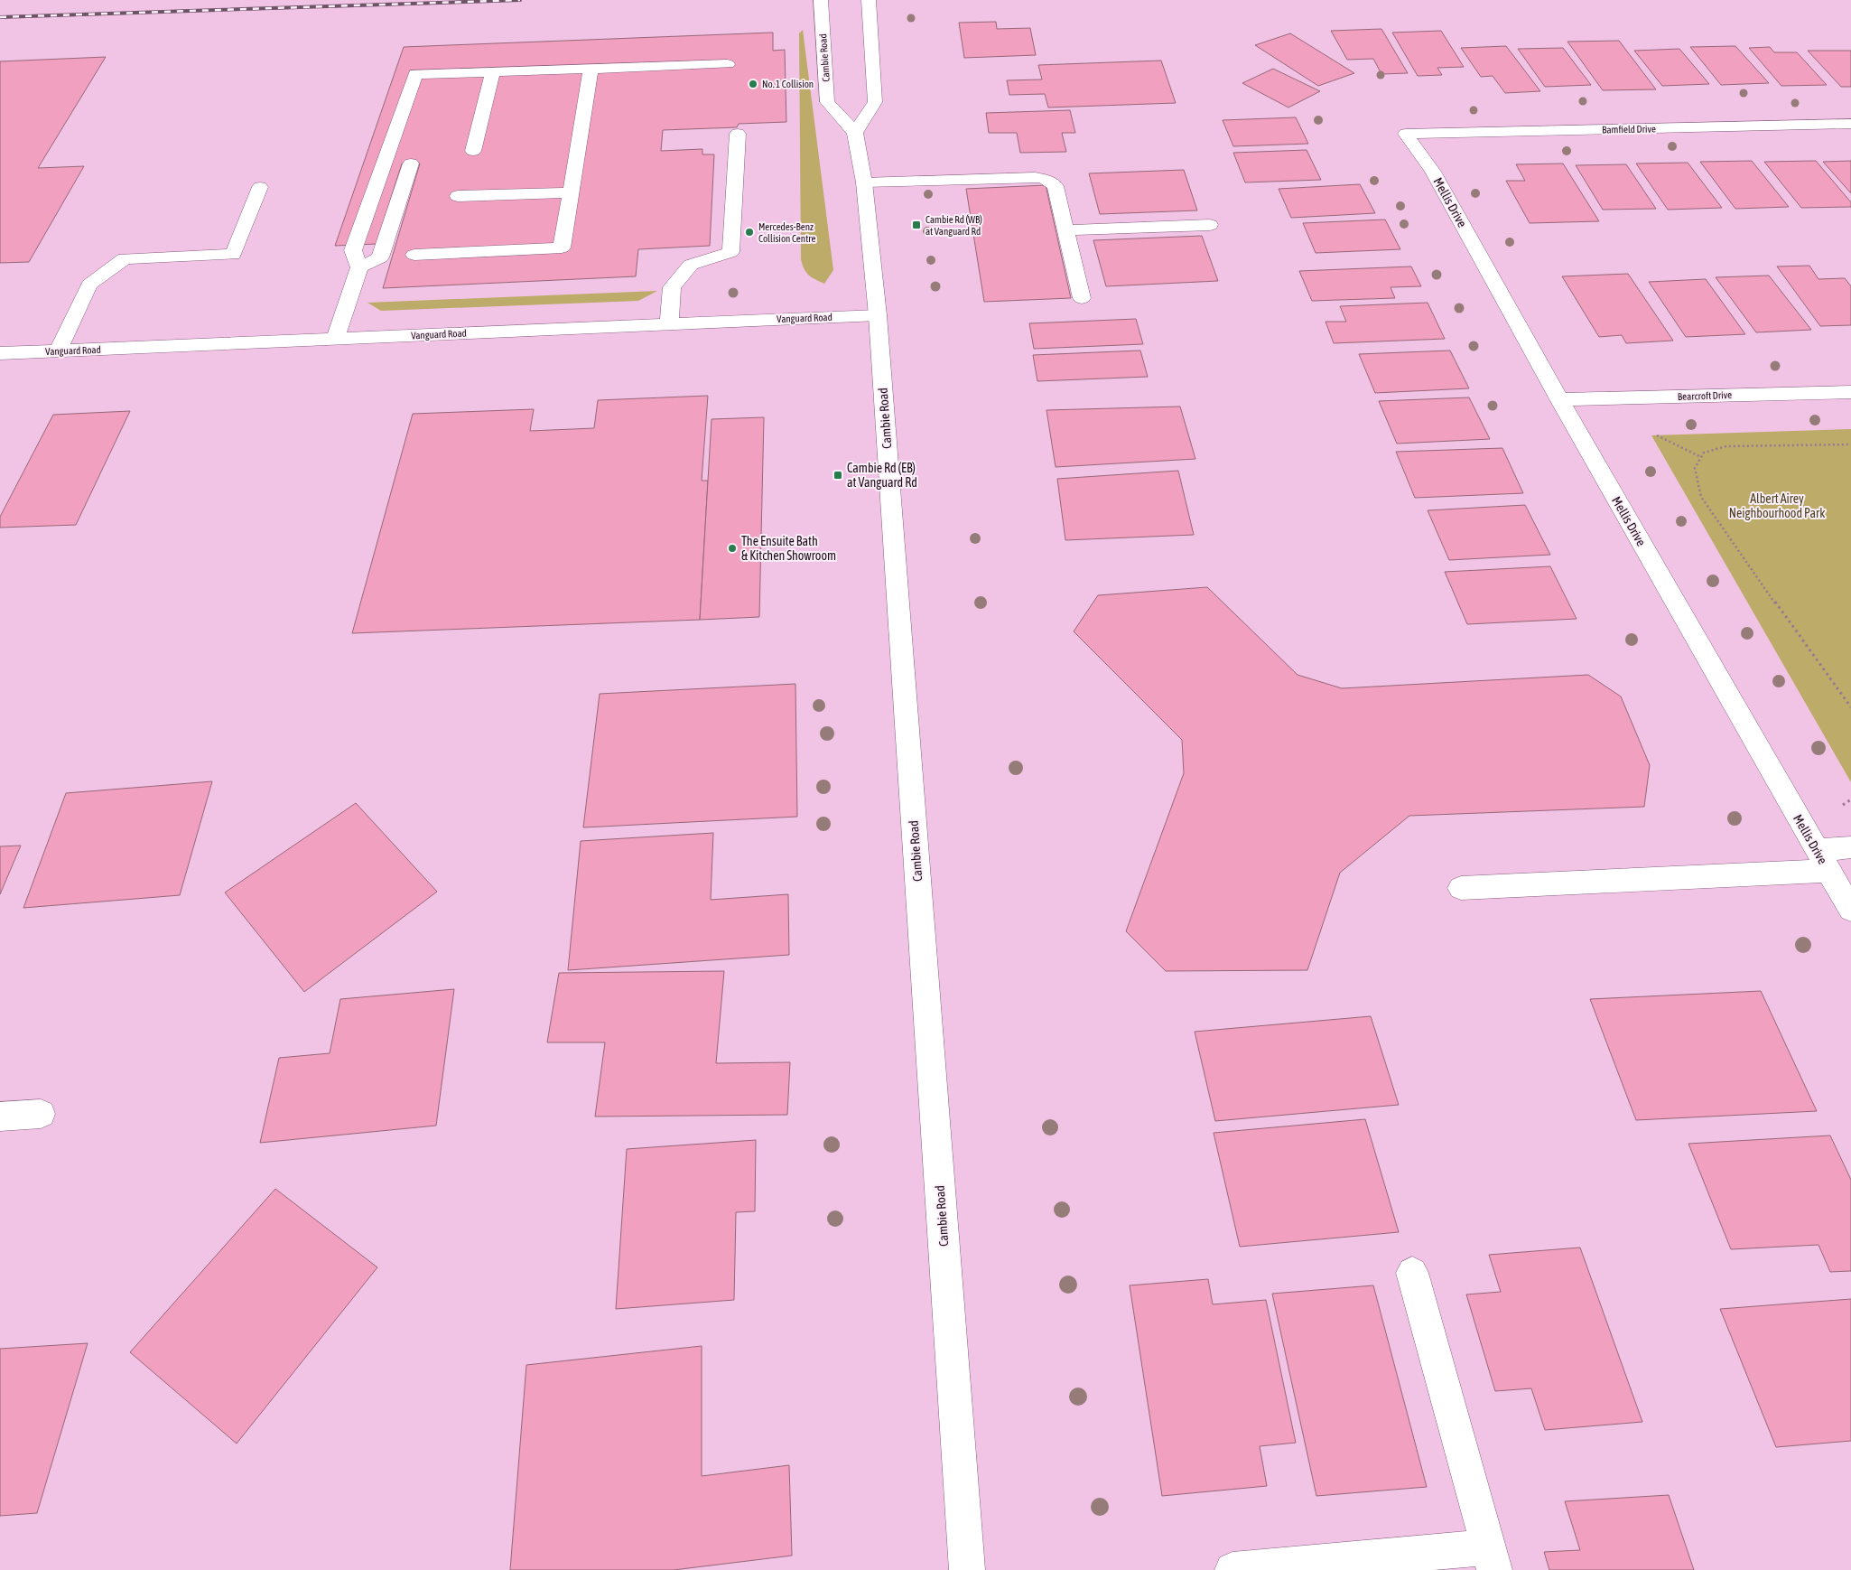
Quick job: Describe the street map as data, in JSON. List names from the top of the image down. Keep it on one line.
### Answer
{"streets":{"street":["Cambie Road","Bamfield Drive","Mellis Drive","Vanguard Road","Bearcroft Drive"]},"crossings":[["Cambie Road","Vanguard Road"],["Bamfield Drive","Mellis Drive"],["Mellis Drive","Bearcroft Drive"]],"parks":["Albert Airey Neighbourhood Park"],"places":{"other":["No. 1 Collision","Mercedes-Benz Collision Centre","The Ensuite Bath & Kitchen Showroom"],"transit":["Cambie Rd (WB) at Vanguard Rd","Cambie Rd (EB) at Vanguard Rd"]}}
